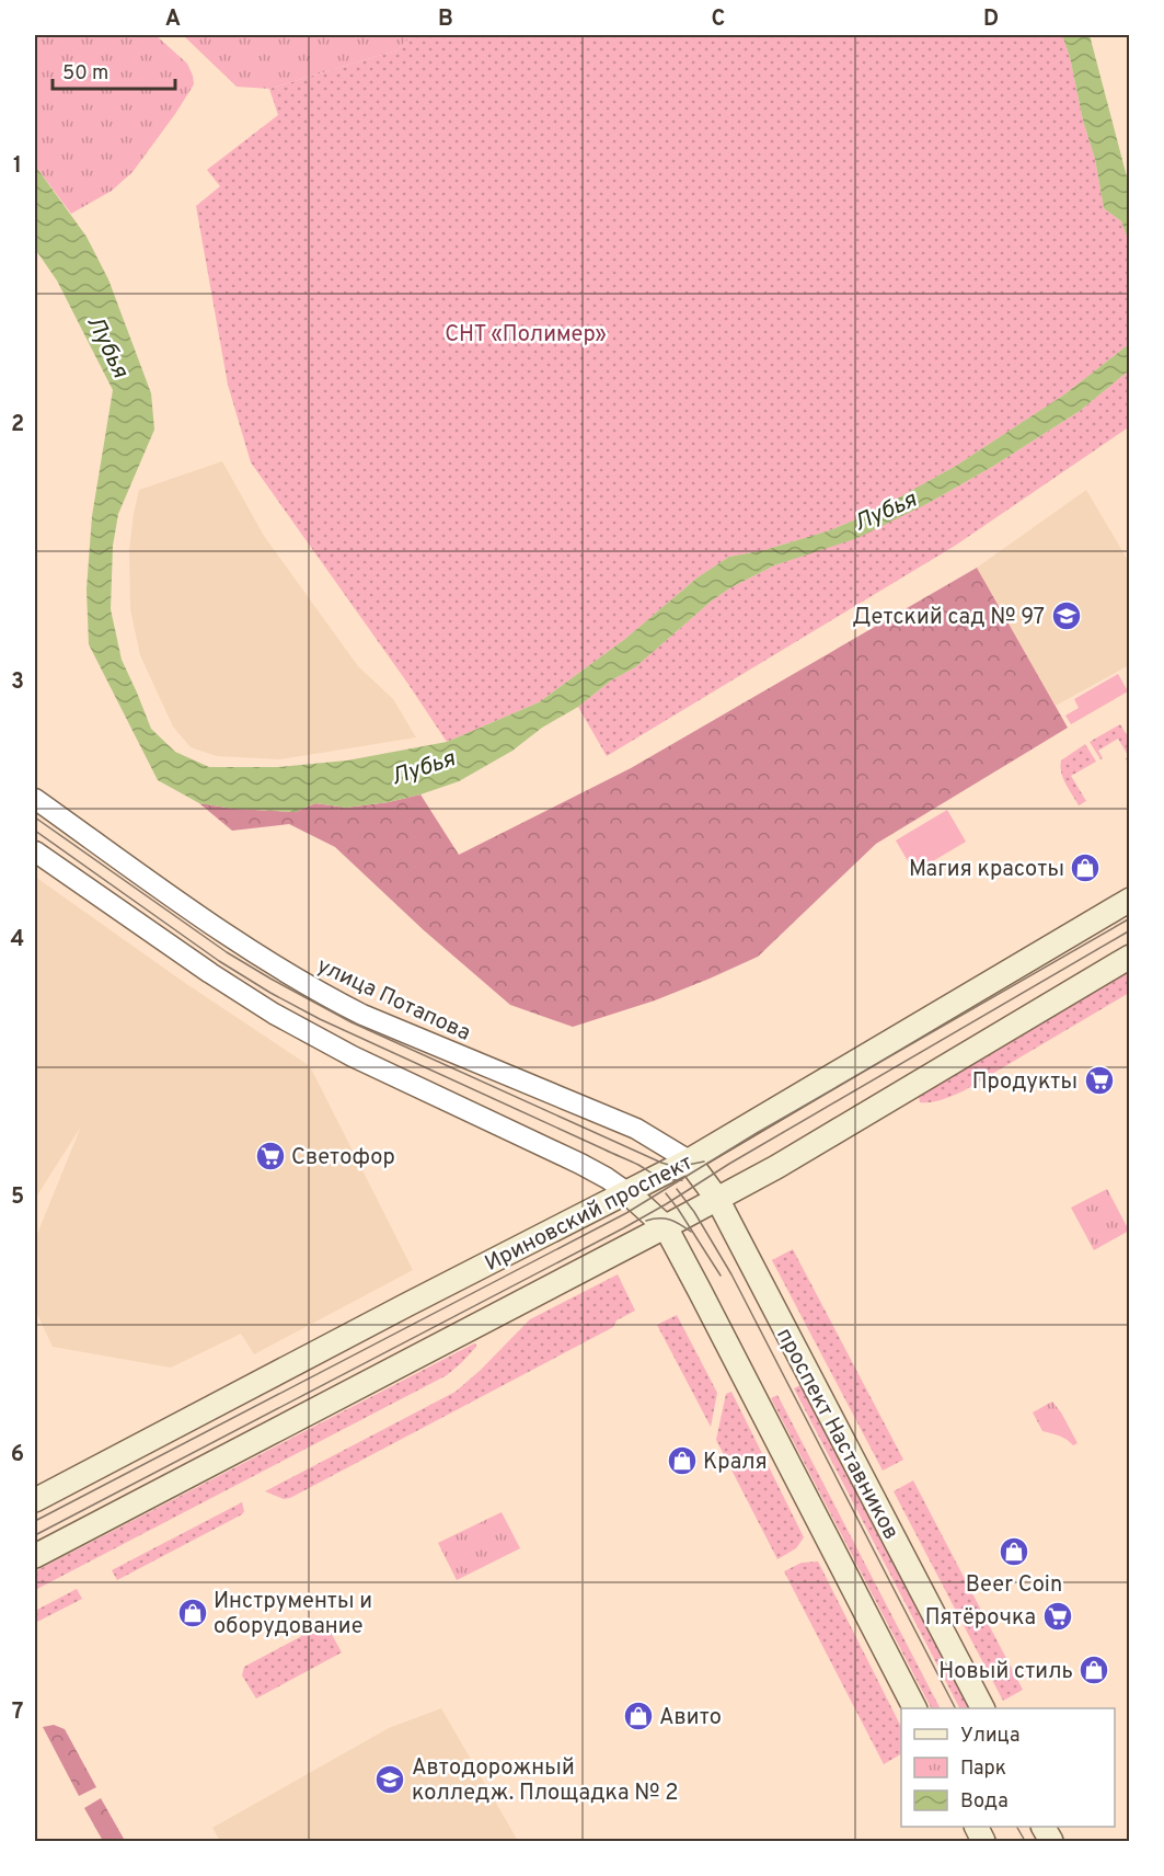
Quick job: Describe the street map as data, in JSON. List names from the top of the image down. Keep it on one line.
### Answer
{"streets":{"main road":["Ириновский проспект","проспект Наставников"],"street":["улица Потапова"]},"crossings":[["улица Потапова","Ириновский проспект"],["улица Потапова","проспект Наставников"],["Ириновский проспект","проспект Наставников"]],"water":["Лубья"],"parks":["СНТ «Полимер»"],"places":{"school or university":["Детский сад № 97","Автодорожный колледж. Площадка № 2"],"shop":["Магия красоты","Краля","Beer Coin","Инструменты и оборудование","Новый стиль","Авито"],"supermarket":["Продукты","Светофор","Пятёрочка"]},"legend":["Улица","Парк","Вода"],"scale_bar":"50 m","grid":{"columns":["A","B","C","D"],"rows":["1","2","3","4","5","6","7"]}}
